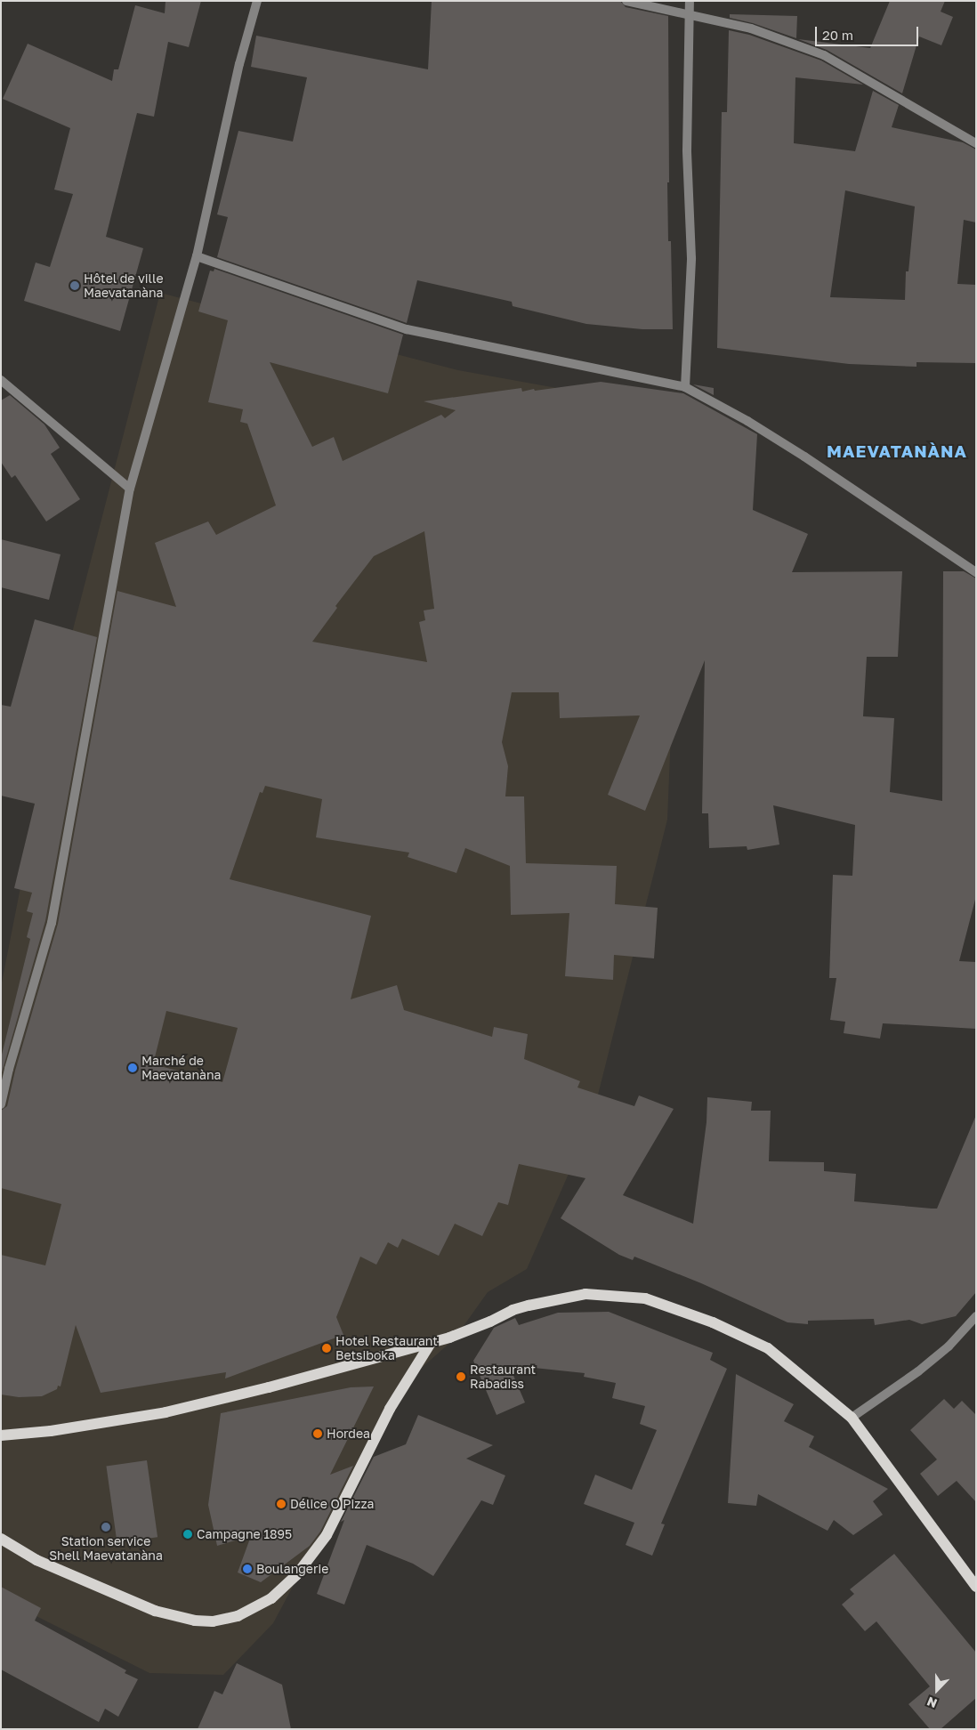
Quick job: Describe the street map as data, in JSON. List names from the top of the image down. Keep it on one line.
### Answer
{"districts":["MAEVATANÀNA"],"places":["Hôtel de ville Maevatanàna","Marché de Maevatanàna","Hotel Restaurant Betsiboka","Restaurant Rabadiss","Hordea","Délice O Pizza","Station service Shell Maevatanàna","Campagne 1895","Boulangerie"],"scale_bar":"20 m","north":"bottom"}
